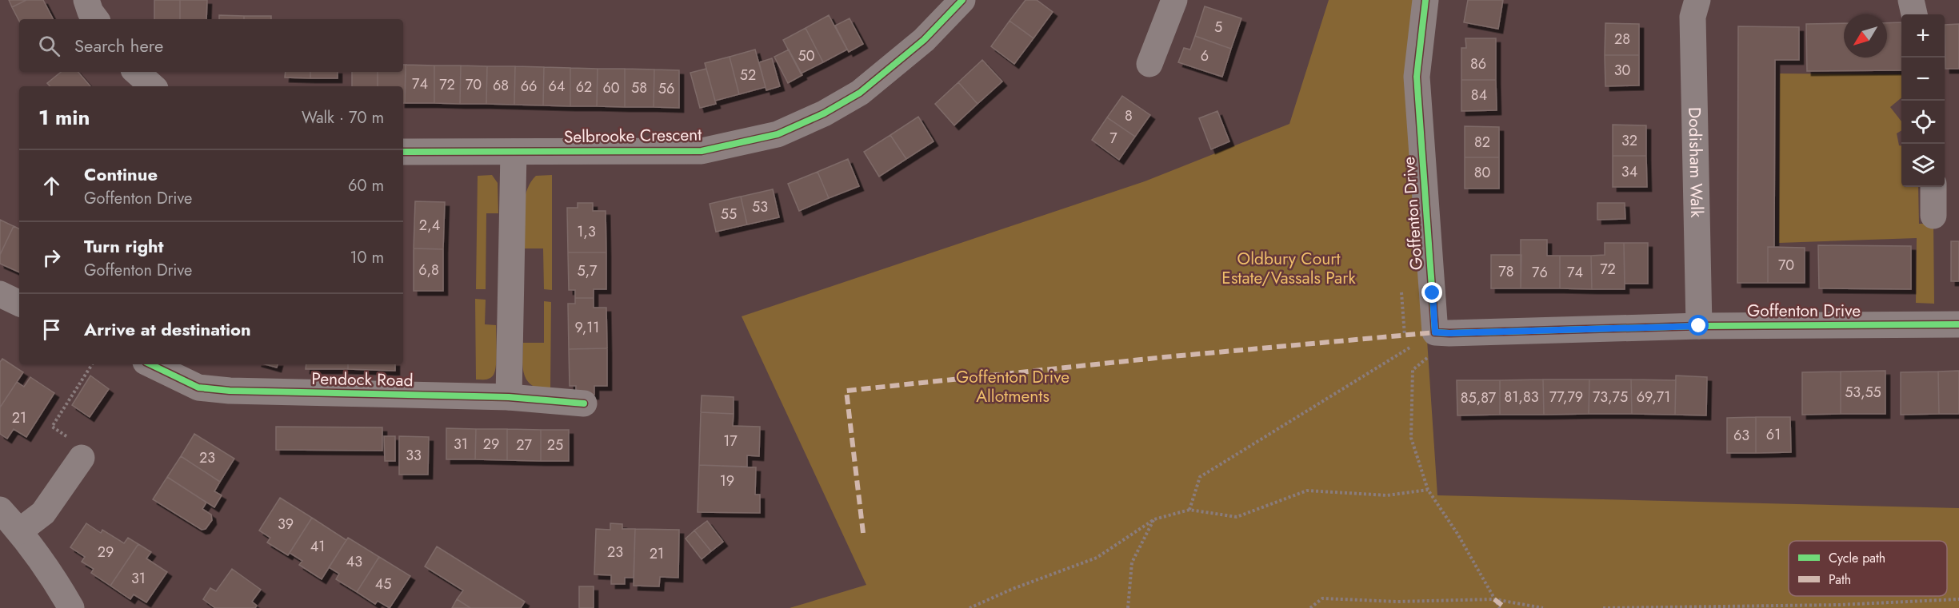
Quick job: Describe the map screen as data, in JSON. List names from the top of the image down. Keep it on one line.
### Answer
{"streets":{"street":["Selbrooke Crescent","Dodisham Walk","Goffenton Drive","Pendock Road"]},"crossings":[["Dodisham Walk","Goffenton Drive"]],"parks":["Oldbury Court Estate/Vassals Park","Goffenton Drive Allotments"],"house_numbers":["5","28","50","6","86","30","52","74","72","70","68","66","64","62","60","58","56","84","8","7","32","82","34","80","53","55","2,4","1,3","70","72","6,8","5,7","78","76","74","9,11","53,55","81,83","77,79","73,75","69,71","85,87","21","61","63","17","31","29","27","25","33","23","19","39","41","29","23","21","43","31","45"],"legend":["Cycle path","Path"],"north":"bottom left","page":{"map_buttons":["+","−"],"search":"Search here","heading":["1 min","Walk · 70 m"],"list":[["Continue","Goffenton Drive","60 m"],["Turn right","Goffenton Drive","10 m"],"Arrive at destination"]}}
